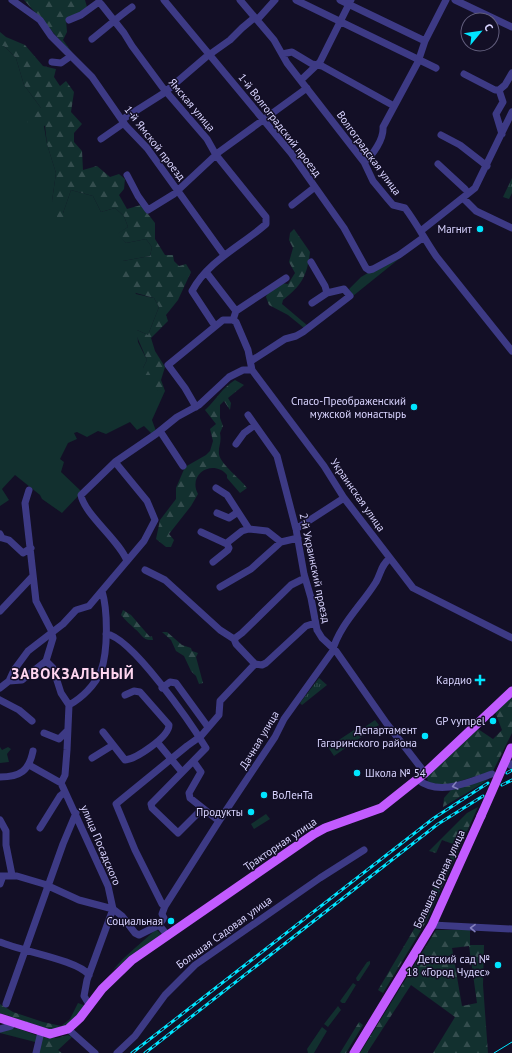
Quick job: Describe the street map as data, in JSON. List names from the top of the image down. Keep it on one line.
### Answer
{"streets":{"main road":["Тракторная улица","Большая Горная улица"],"street":["Ямская улица","1-й Волгоградский проезд","1-й Ямской проезд","Волгоградская улица","Украинская улица","2-й Украинский проезд","Дачная улица","улица Посадского","Большая Садовая улица"]},"crossings":[["Ямская улица","1-й Ямской проезд"],["1-й Волгоградский проезд","Волгоградская улица"],["Украинская улица","Дачная улица"],["2-й Украинский проезд","Дачная улица"],["2-й Украинский проезд","Тракторная улица"]],"districts":["ЗАВОКЗАЛЬНЫЙ"],"places":{"other":["Магнит","Спасо-Преображенский мужской монастырь","GP vympel","Департамент Гагаринского района","Школа № 54","ВоЛенТа","Продукты","Социальная","Детский сад № 18 «Город Чудес»"],"health":["Кардио"]},"north":"top right"}
